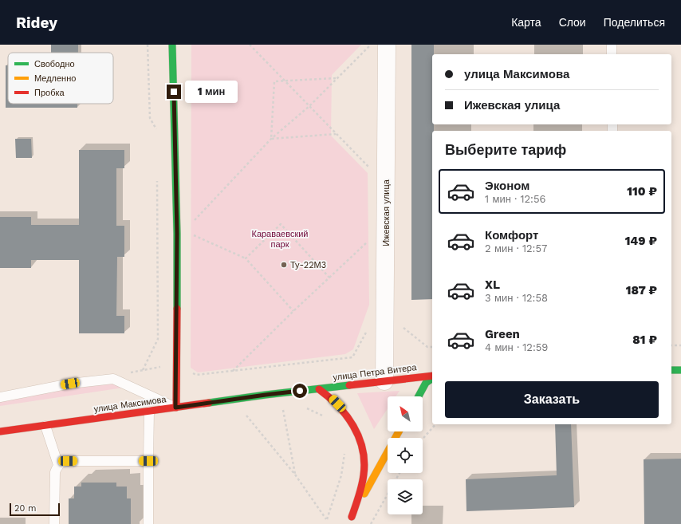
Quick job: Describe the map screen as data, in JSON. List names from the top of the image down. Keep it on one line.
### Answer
{"streets":{"main road":["улица Петра Витера","улица Максимова"],"street":["Ижевская улица"]},"crossings":[["Ижевская улица","улица Петра Витера"],["улица Петра Витера","улица Максимова"]],"parks":["Караваевский парк"],"places":["Ту-22М3"],"legend":["Свободно","Медленно","Пробка"],"scale_bar":"20 m","north":"top left","page":{"header":"Ridey","nav":["Карта","Слои","Поделиться"],"banner":["улица Максимова","Ижевская улица"],"bubble":"1 мин","heading":"Выберите тариф","list":[{"name":"Эконом","note":"1 мин · 12:56","value":"110 ₽"},{"name":"Комфорт","note":"2 мин · 12:57","value":"149 ₽"},{"name":"XL","note":"3 мин · 12:58","value":"187 ₽"},{"name":"Green","note":"4 мин · 12:59","value":"81 ₽"}],"buttons":"Заказать","scale":"20 m"}}
